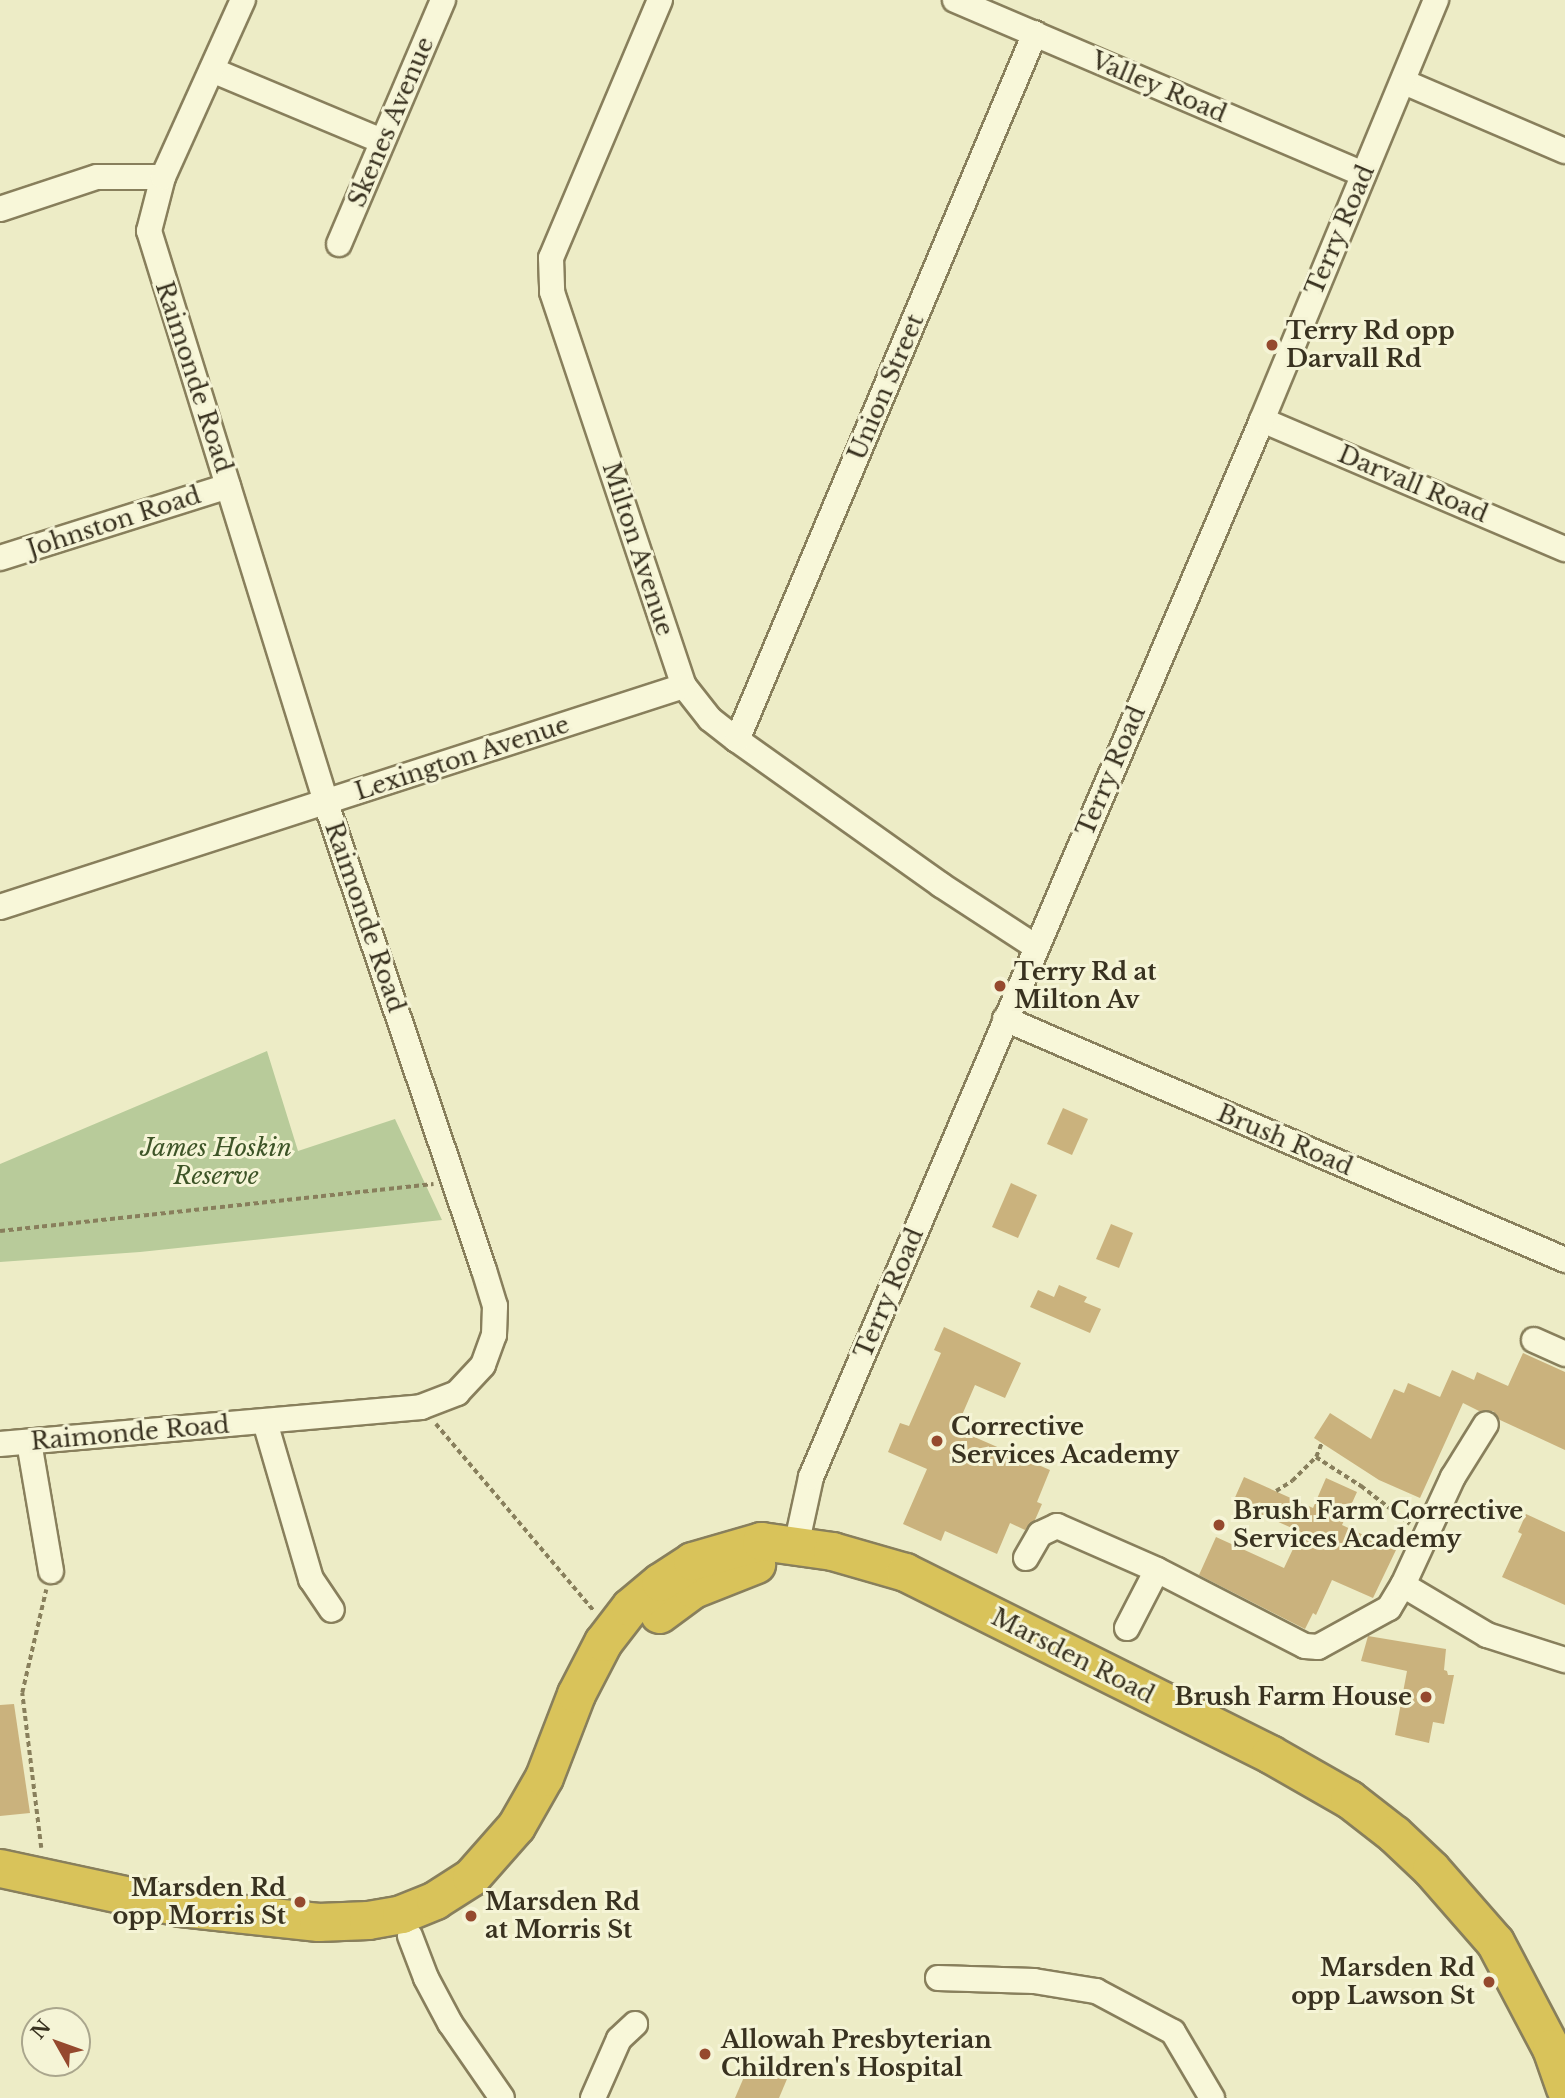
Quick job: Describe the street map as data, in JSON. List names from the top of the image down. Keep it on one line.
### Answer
{"streets":{"highway":["Marsden Road"],"street":["Valley Road","Skenes Avenue","Terry Road","Raimonde Road","Union Street","Darvall Road","Johnston Road","Milton Avenue","Lexington Avenue","Brush Road"]},"crossings":[["Valley Road","Terry Road"],["Valley Road","Union Street"],["Terry Road","Darvall Road"],["Terry Road","Milton Avenue"],["Terry Road","Brush Road"],["Terry Road","Marsden Road"],["Raimonde Road","Johnston Road"],["Raimonde Road","Lexington Avenue"],["Union Street","Milton Avenue"],["Milton Avenue","Lexington Avenue"]],"parks":["James Hoskin Reserve"],"places":["Terry Rd opp Darvall Rd","Terry Rd at Milton Av","Corrective Services Academy","Brush Farm Corrective Services Academy","Brush Farm House","Marsden Rd opp Morris St","Marsden Rd at Morris St","Marsden Rd opp Lawson St","Allowah Presbyterian Children's Hospital"],"north":"top left"}
